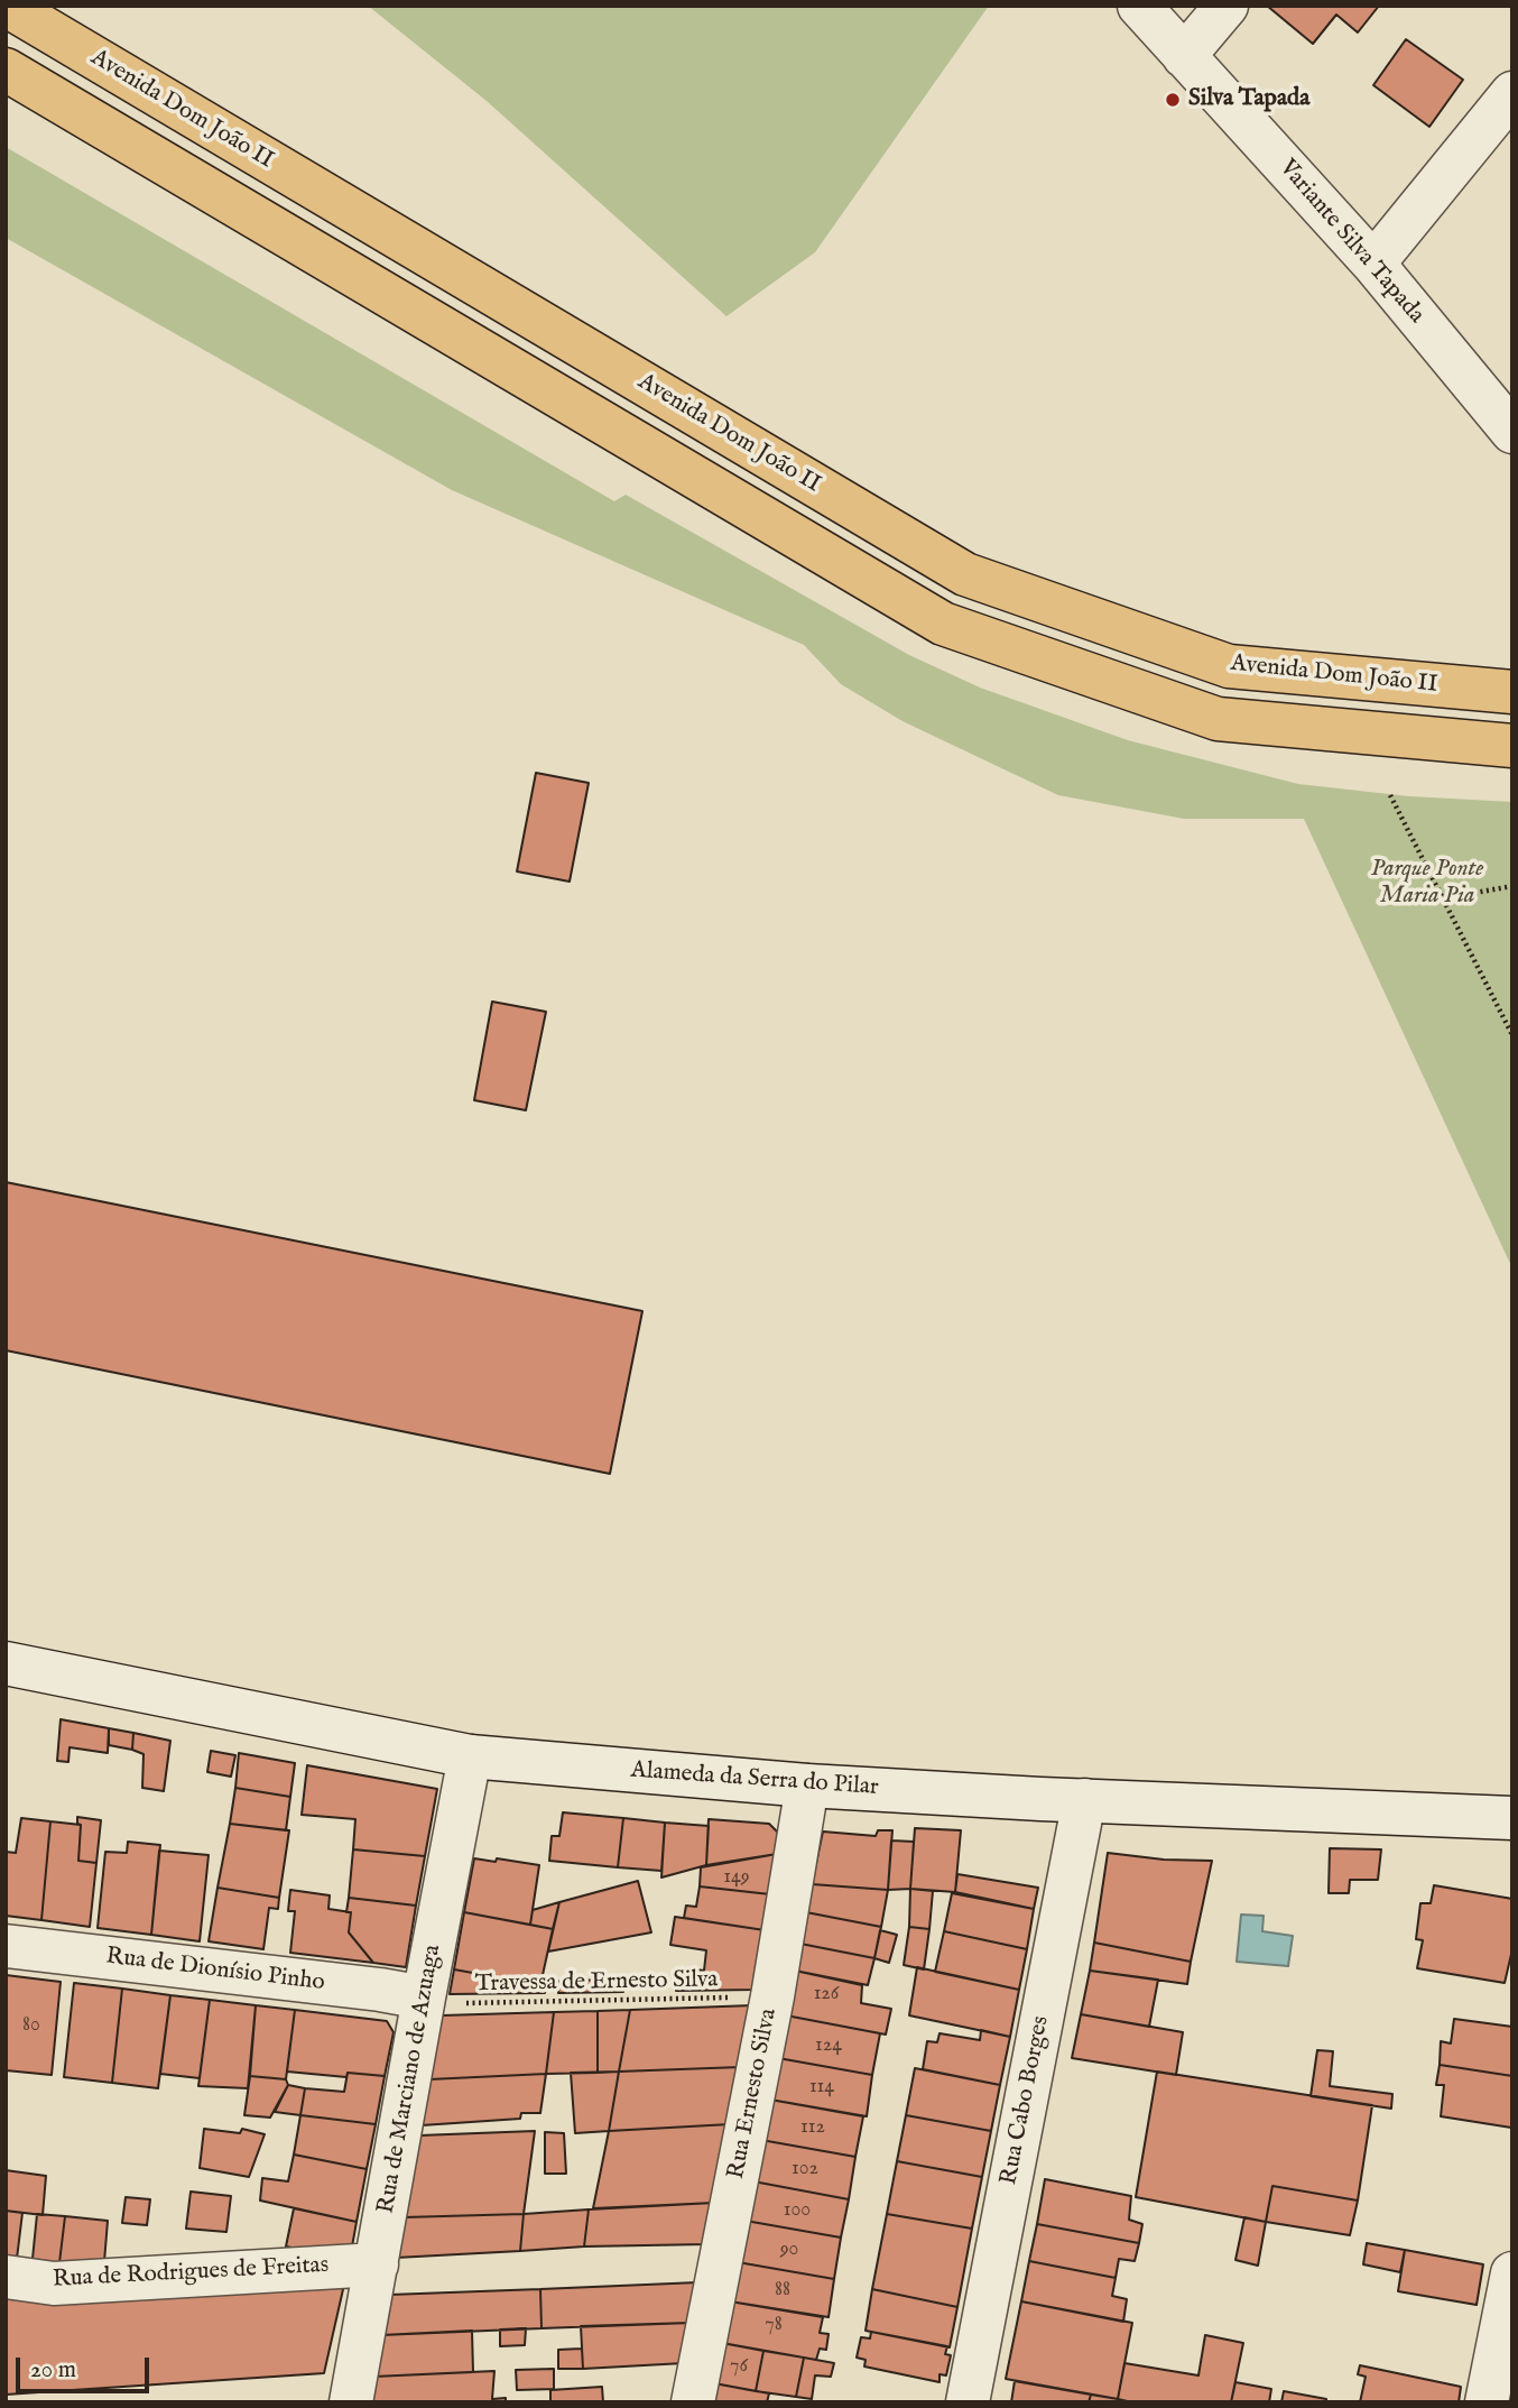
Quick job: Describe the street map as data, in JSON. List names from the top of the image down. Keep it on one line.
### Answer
{"streets":{"main road":["Avenida Dom João II"],"street":["Variante Silva Tapada","Alameda da Serra do Pilar","Rua de Dionísio Pinho","Rua de Marciano de Azuaga","Rua Ernesto Silva","Rua Cabo Borges","Rua de Rodrigues de Freitas"],"path":["Travessa de Ernesto Silva"]},"crossings":[["Alameda da Serra do Pilar","Rua de Marciano de Azuaga"],["Alameda da Serra do Pilar","Rua Ernesto Silva"],["Alameda da Serra do Pilar","Rua Cabo Borges"],["Rua de Dionísio Pinho","Travessa de Ernesto Silva"],["Rua de Dionísio Pinho","Rua de Marciano de Azuaga"],["Travessa de Ernesto Silva","Rua de Marciano de Azuaga"],["Travessa de Ernesto Silva","Rua Ernesto Silva"],["Rua de Marciano de Azuaga","Rua de Rodrigues de Freitas"]],"parks":["Parque Ponte Maria Pia"],"places":["Silva Tapada"],"house_numbers":["149","126","80","124","114","112","102","100","90","88","78","76"],"scale_bar":"20 m"}
